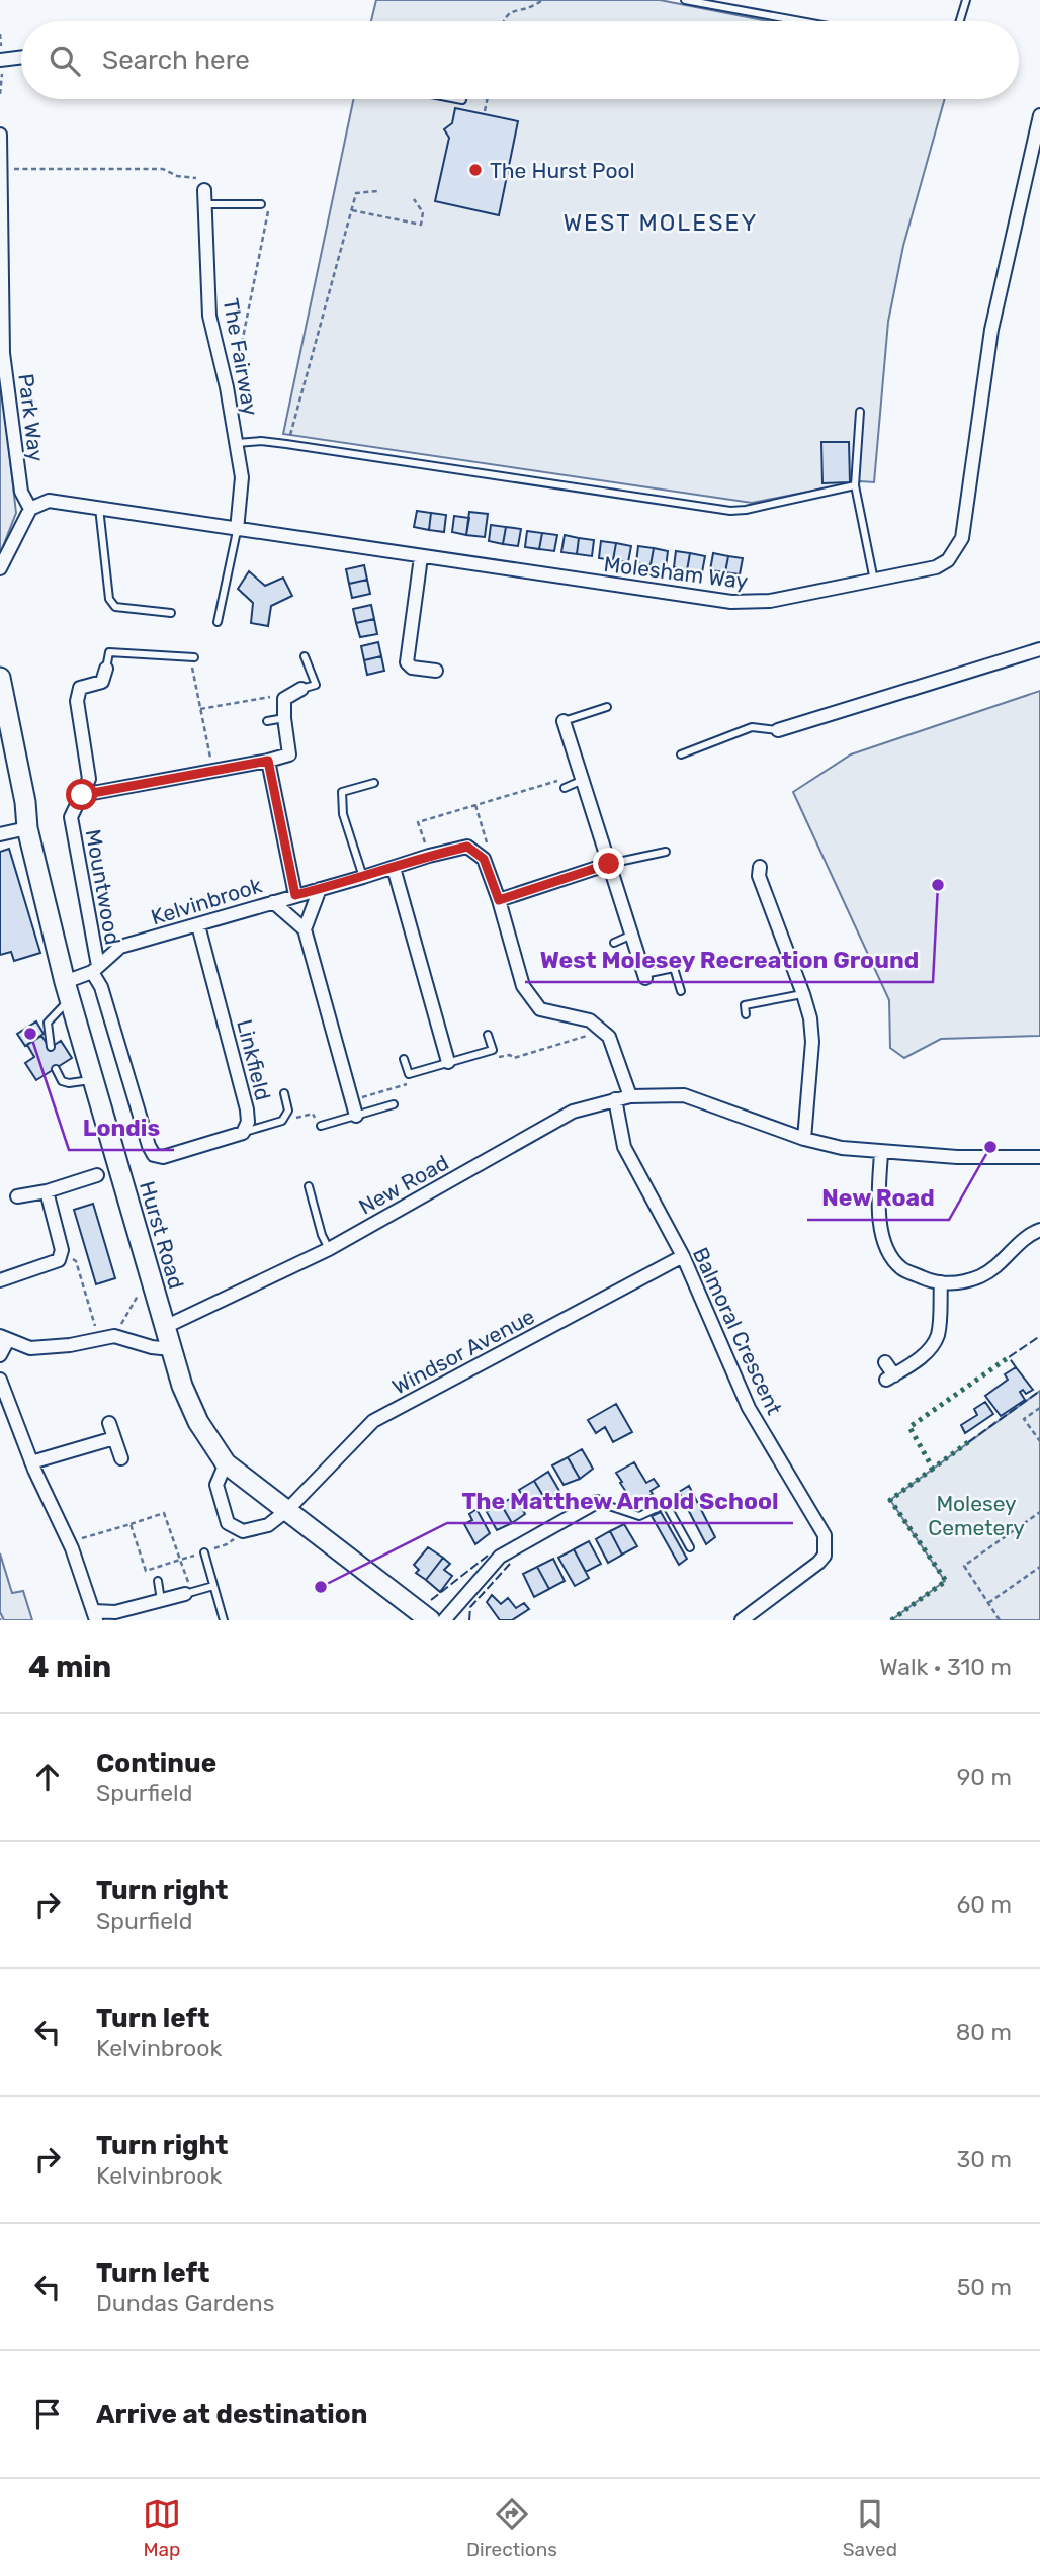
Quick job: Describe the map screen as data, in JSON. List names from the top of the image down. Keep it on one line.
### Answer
{"streets":{"main road":["Hurst Road"],"street":["The Fairway","Park Way","Molesham Way","Mountwood","Kelvinbrook","Linkfield","New Road","Balmoral Crescent","Windsor Avenue"]},"crossings":[["The Fairway","Molesham Way"],["Park Way","Molesham Way"],["Mountwood","Kelvinbrook"],["Mountwood","Linkfield"],["Kelvinbrook","Linkfield"],["Kelvinbrook","Hurst Road"],["New Road","Hurst Road"],["New Road","Balmoral Crescent"],["Hurst Road","Windsor Avenue"],["Balmoral Crescent","Windsor Avenue"]],"districts":["WEST MOLESEY"],"parks":["Molesey Cemetery"],"places":["The Hurst Pool","West Molesey Recreation Ground","Londis","New Road","The Matthew Arnold School"],"page":{"search":"Search here","heading":["4 min","Walk · 310 m"],"list":[["Continue","Spurfield","90 m"],["Turn right","Spurfield","60 m"],["Turn left","Kelvinbrook","80 m"],["Turn right","Kelvinbrook","30 m"],["Turn left","Dundas Gardens","50 m"],"Arrive at destination"],"nav":["Map","Directions","Saved"]}}
